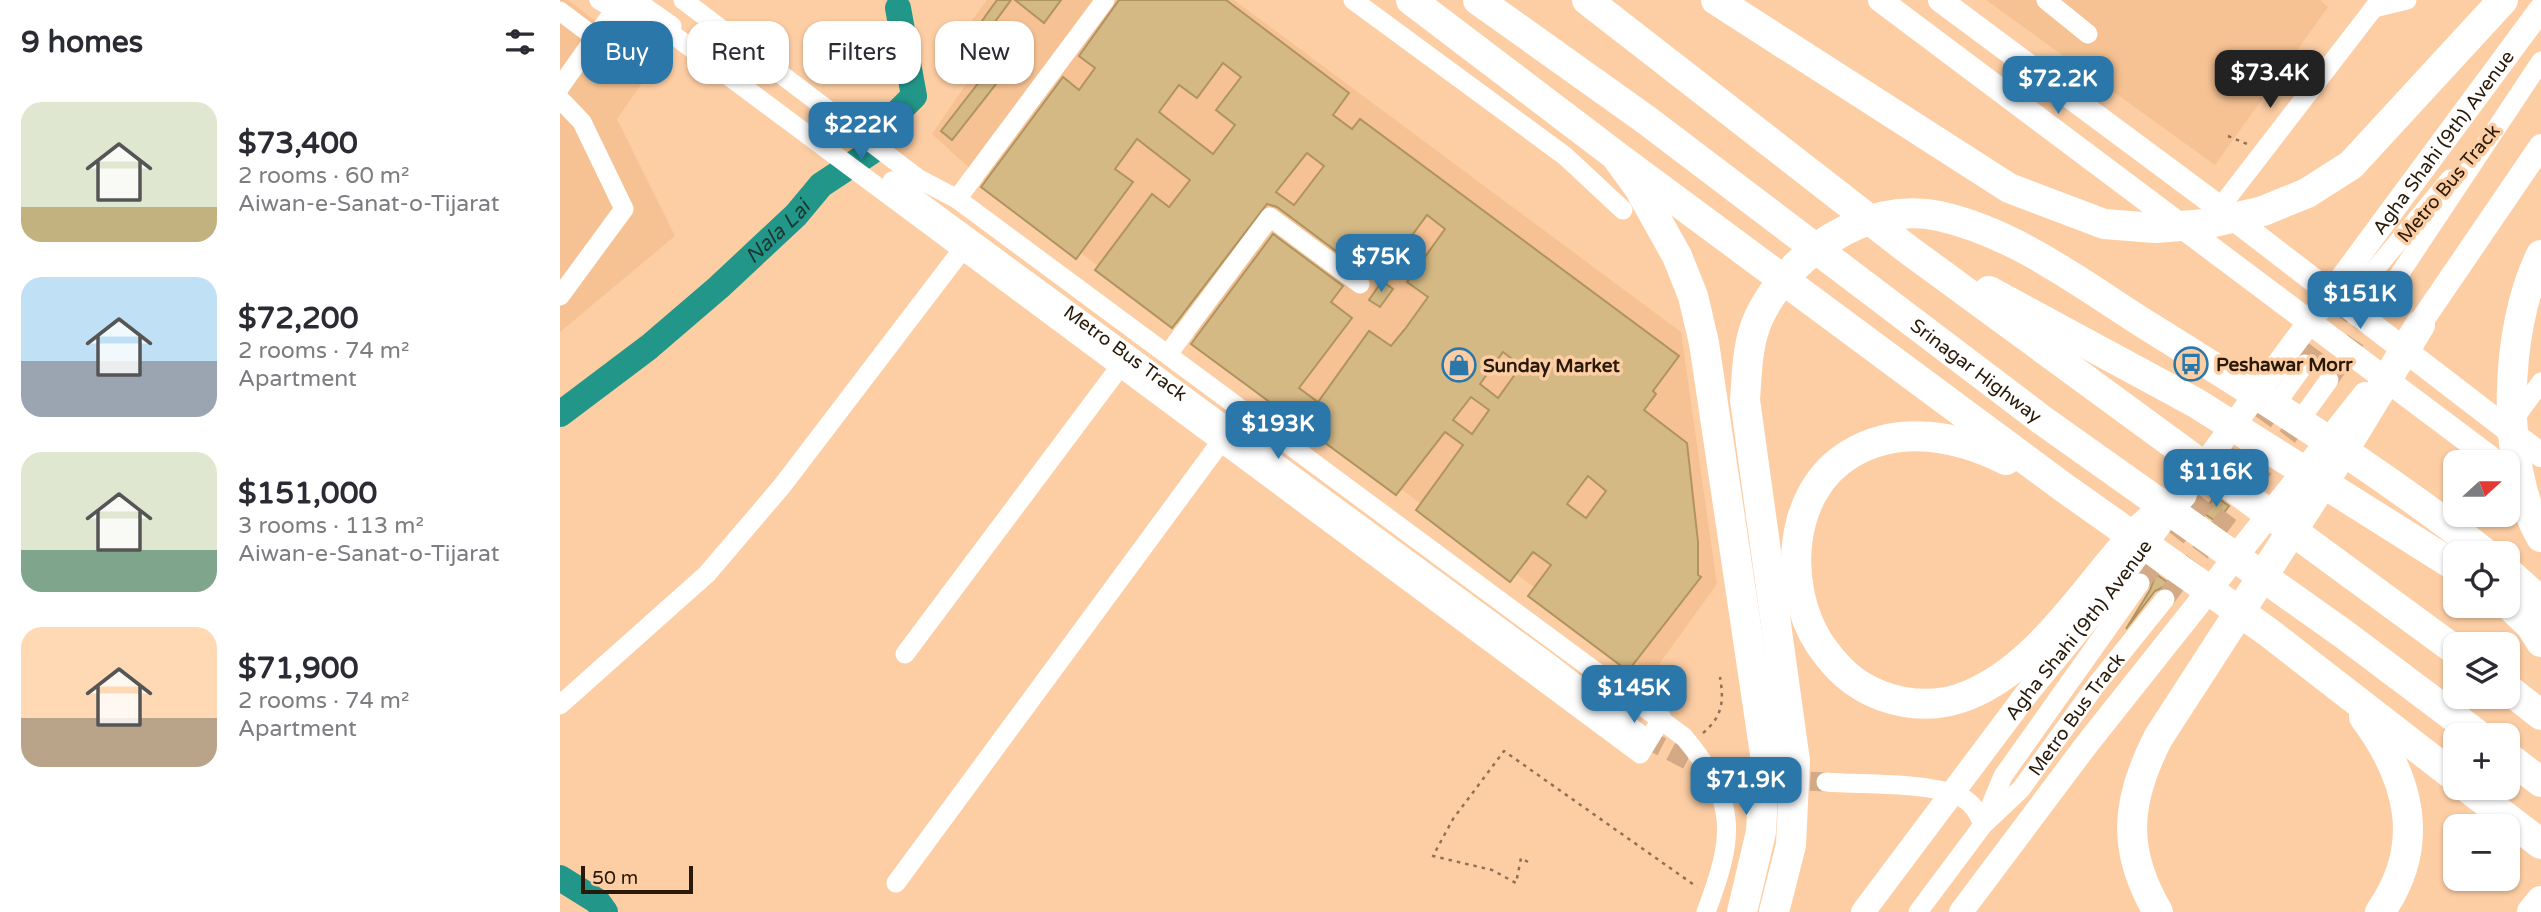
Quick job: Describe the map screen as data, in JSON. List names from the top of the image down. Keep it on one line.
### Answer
{"streets":{"highway":["Srinagar Highway"],"main road":["Agha Shahi (9th) Avenue"],"street":["Metro Bus Track"]},"water":["Nala Lai"],"places":{"bus stop":["Peshawar Morr"],"shop":["Sunday Market"]},"scale_bar":"50 m","north":"right","page":{"heading":"9 homes","chip":["Buy","Rent","Filters","New"],"price":["$73.4K","$72.2K","$222K","$75K","$151K","$193K","$116K","$145K","$71.9K"],"list":[{"name":"$73,400","note":"2 rooms · 60 m² · Aiwan-e-Sanat-o-Tijarat"},{"name":"$72,200","note":"2 rooms · 74 m² · Apartment"},{"name":"$151,000","note":"3 rooms · 113 m² · Aiwan-e-Sanat-o-Tijarat"},{"name":"$71,900","note":"2 rooms · 74 m² · Apartment"}],"map_buttons":["+","−"],"scale":"50 m"}}
